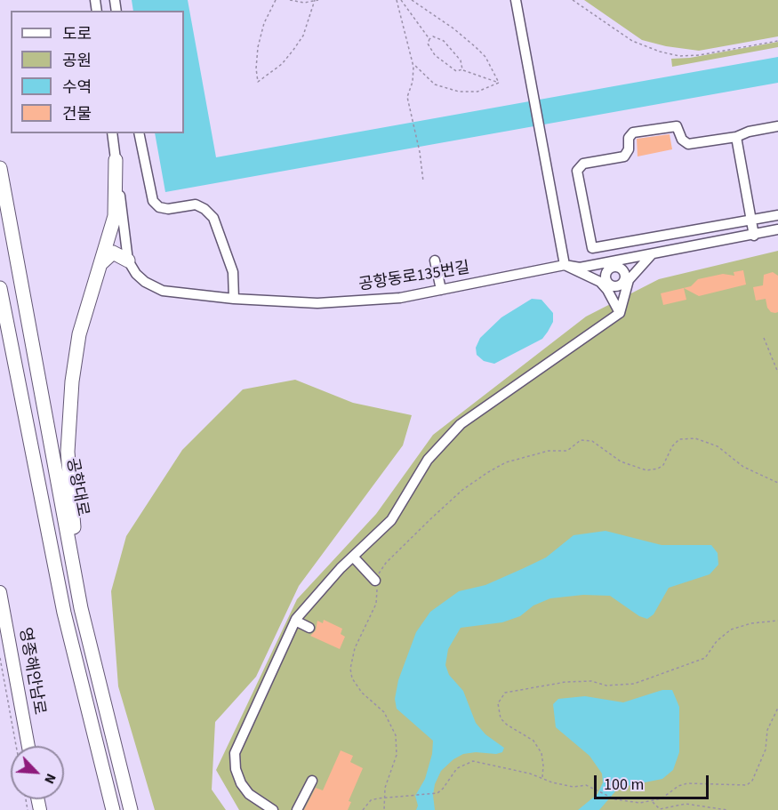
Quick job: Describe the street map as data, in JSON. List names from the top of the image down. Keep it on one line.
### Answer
{"streets":{"highway":["공항대로"],"main road":["영종해안남로"],"street":["공항동로135번길"]},"legend":["도로","공원","수역","건물"],"scale_bar":"100 m","north":"bottom right"}
